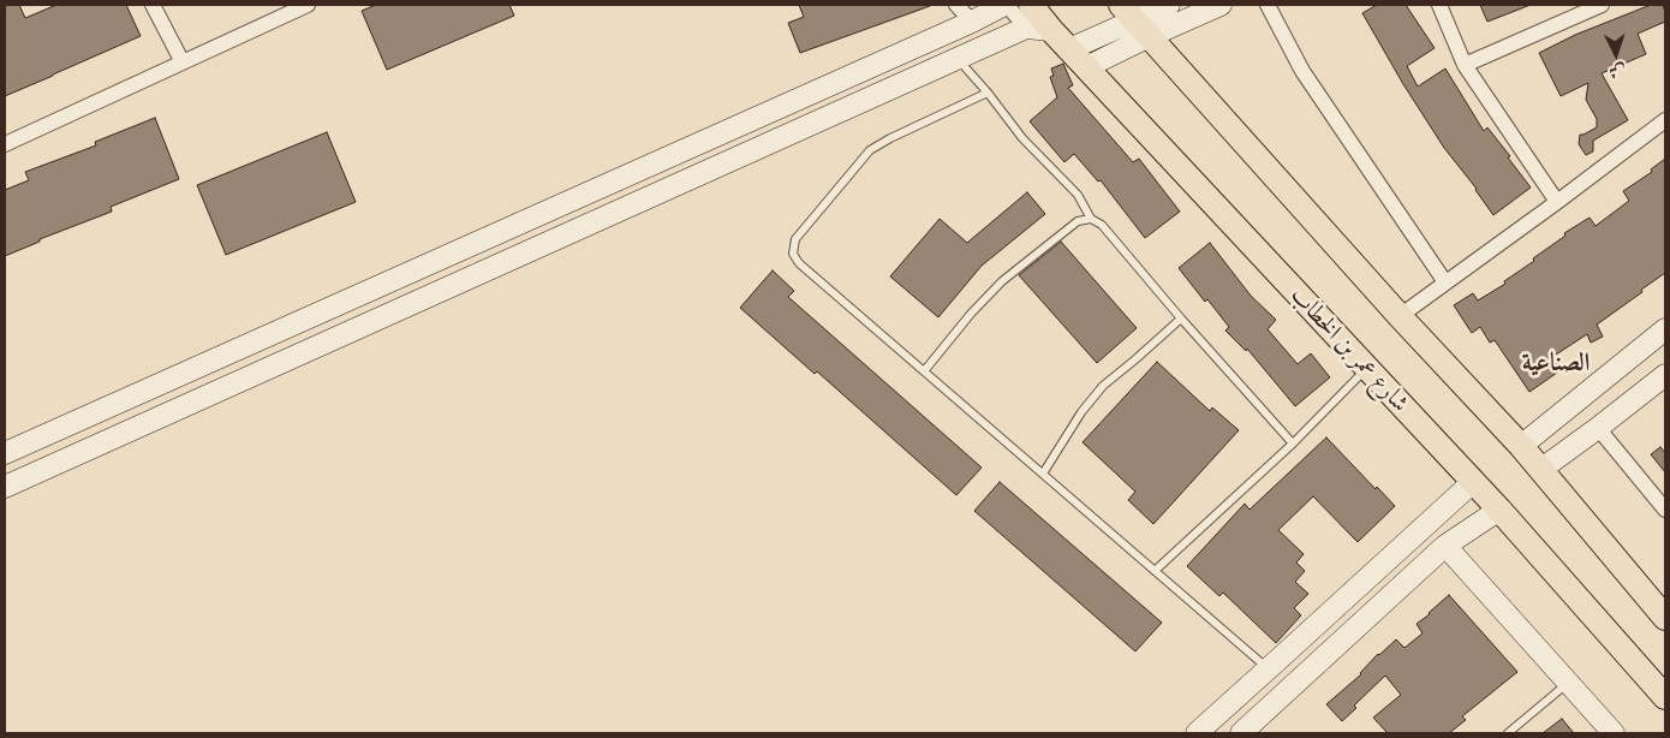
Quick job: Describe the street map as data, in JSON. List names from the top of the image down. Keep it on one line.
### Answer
{"streets":{"main road":["شارع عمر بن الخطاب"]},"districts":["الصناعية"],"north":"bottom"}
